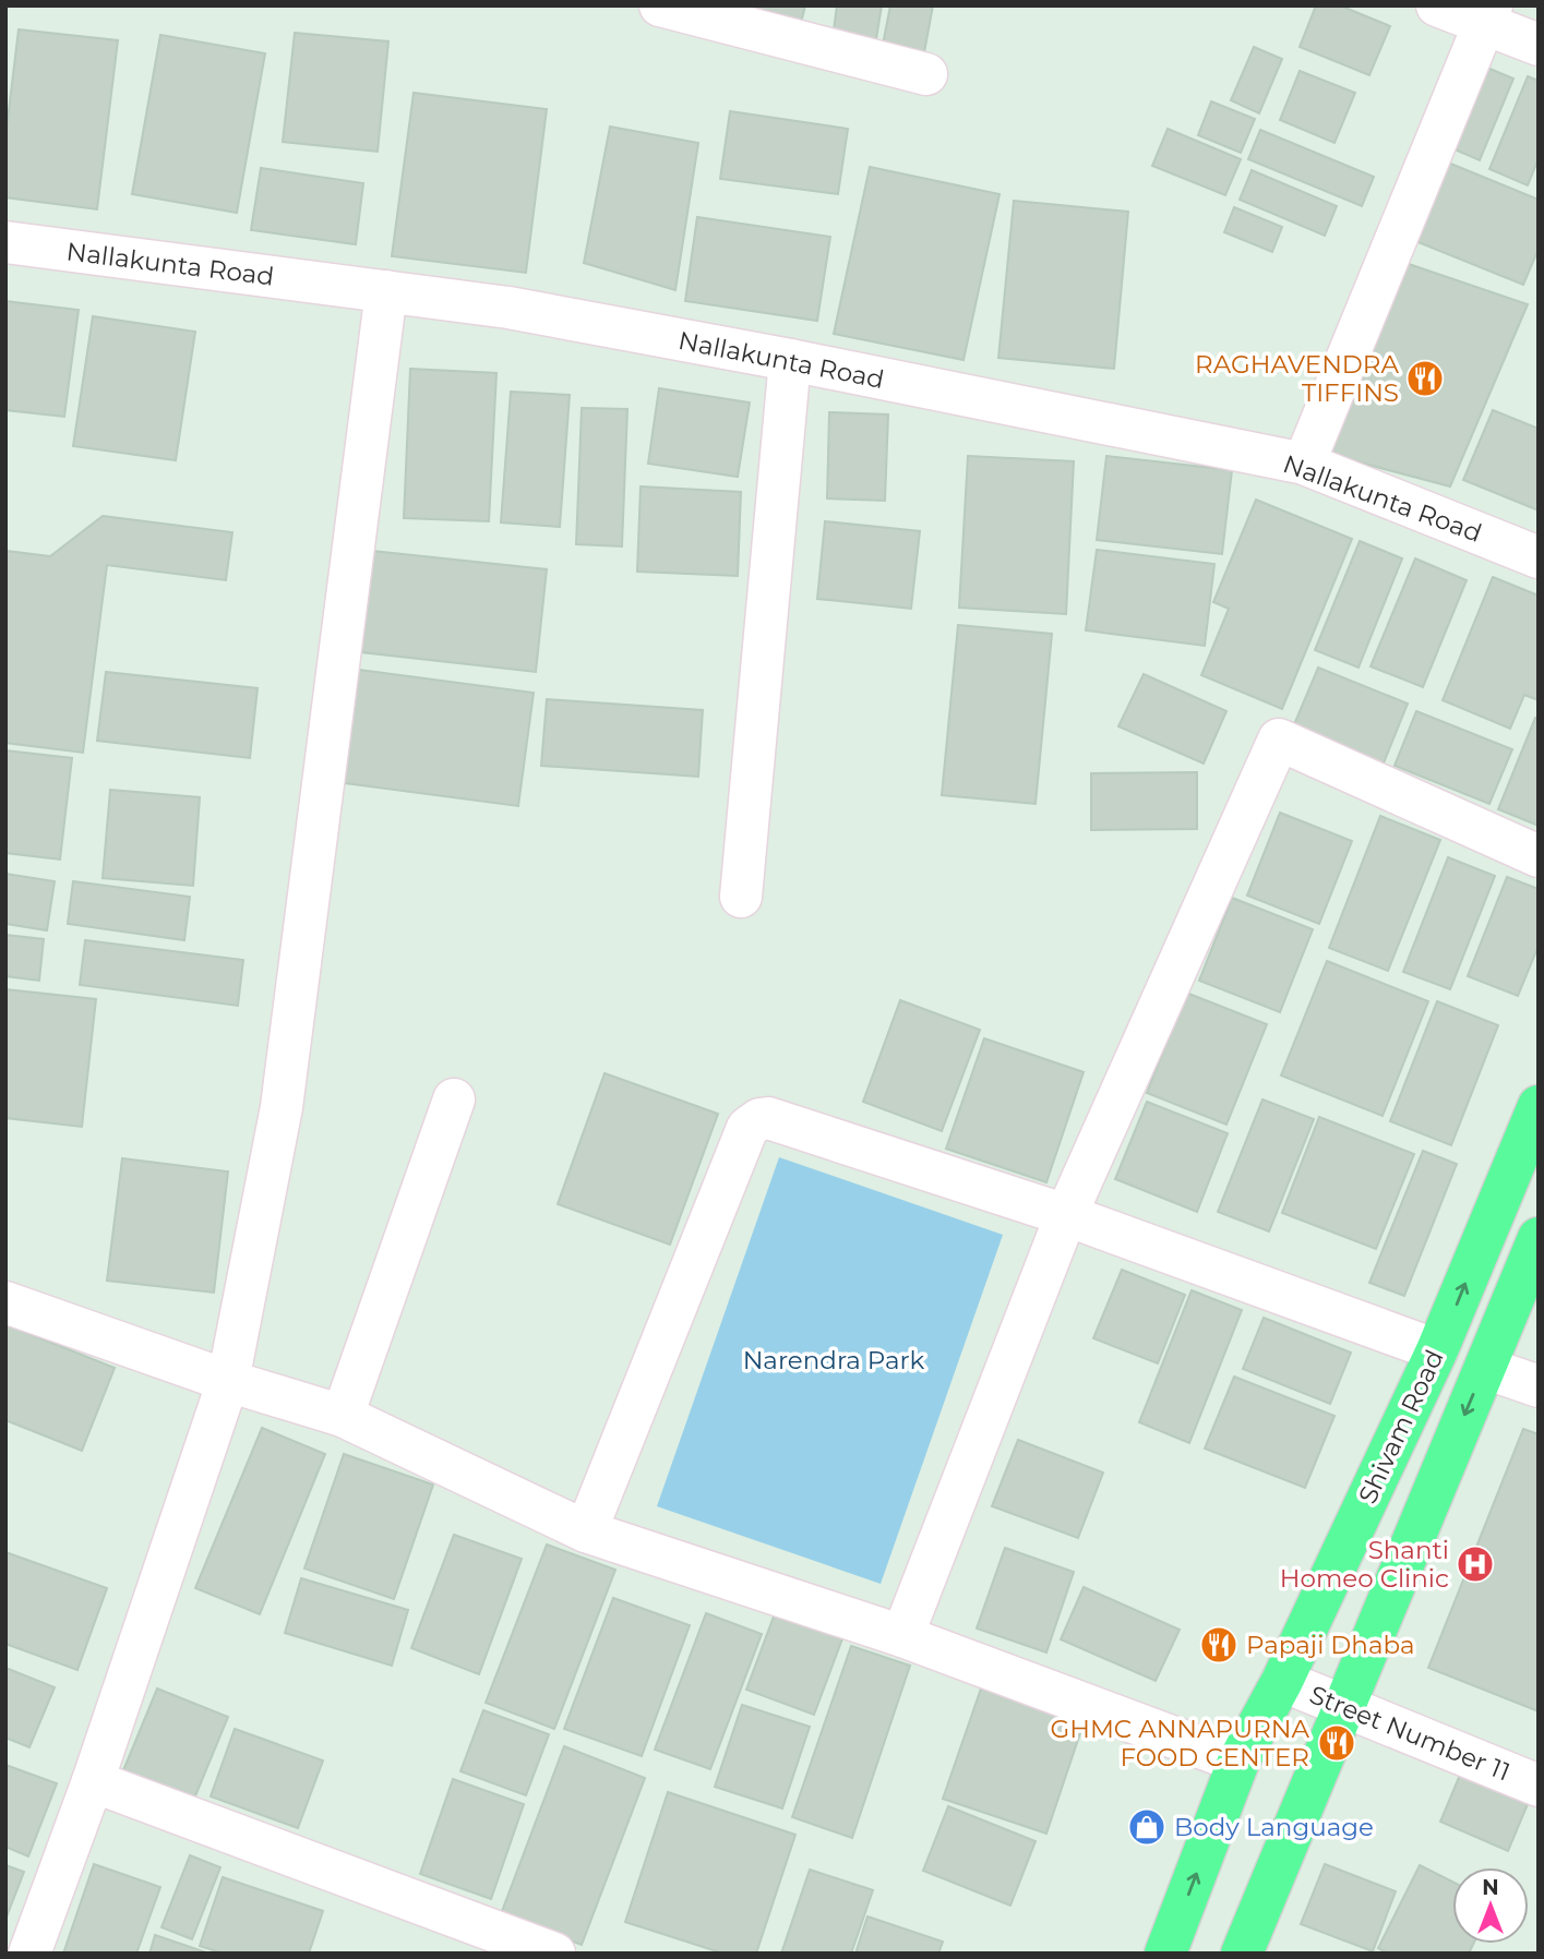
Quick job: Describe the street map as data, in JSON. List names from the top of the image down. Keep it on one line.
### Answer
{"streets":{"main road":["Shivam Road"],"street":["Nallakunta Road","Street Number 11"]},"crossings":[["Shivam Road","Street Number 11"]],"parks":["Narendra Park"],"places":{"restaurant":["RAGHAVENDRA TIFFINS","Papaji Dhaba","GHMC ANNAPURNA FOOD CENTER"],"hospital":["Shanti Homeo Clinic"],"shop":["Body Language"]},"north":"top"}
